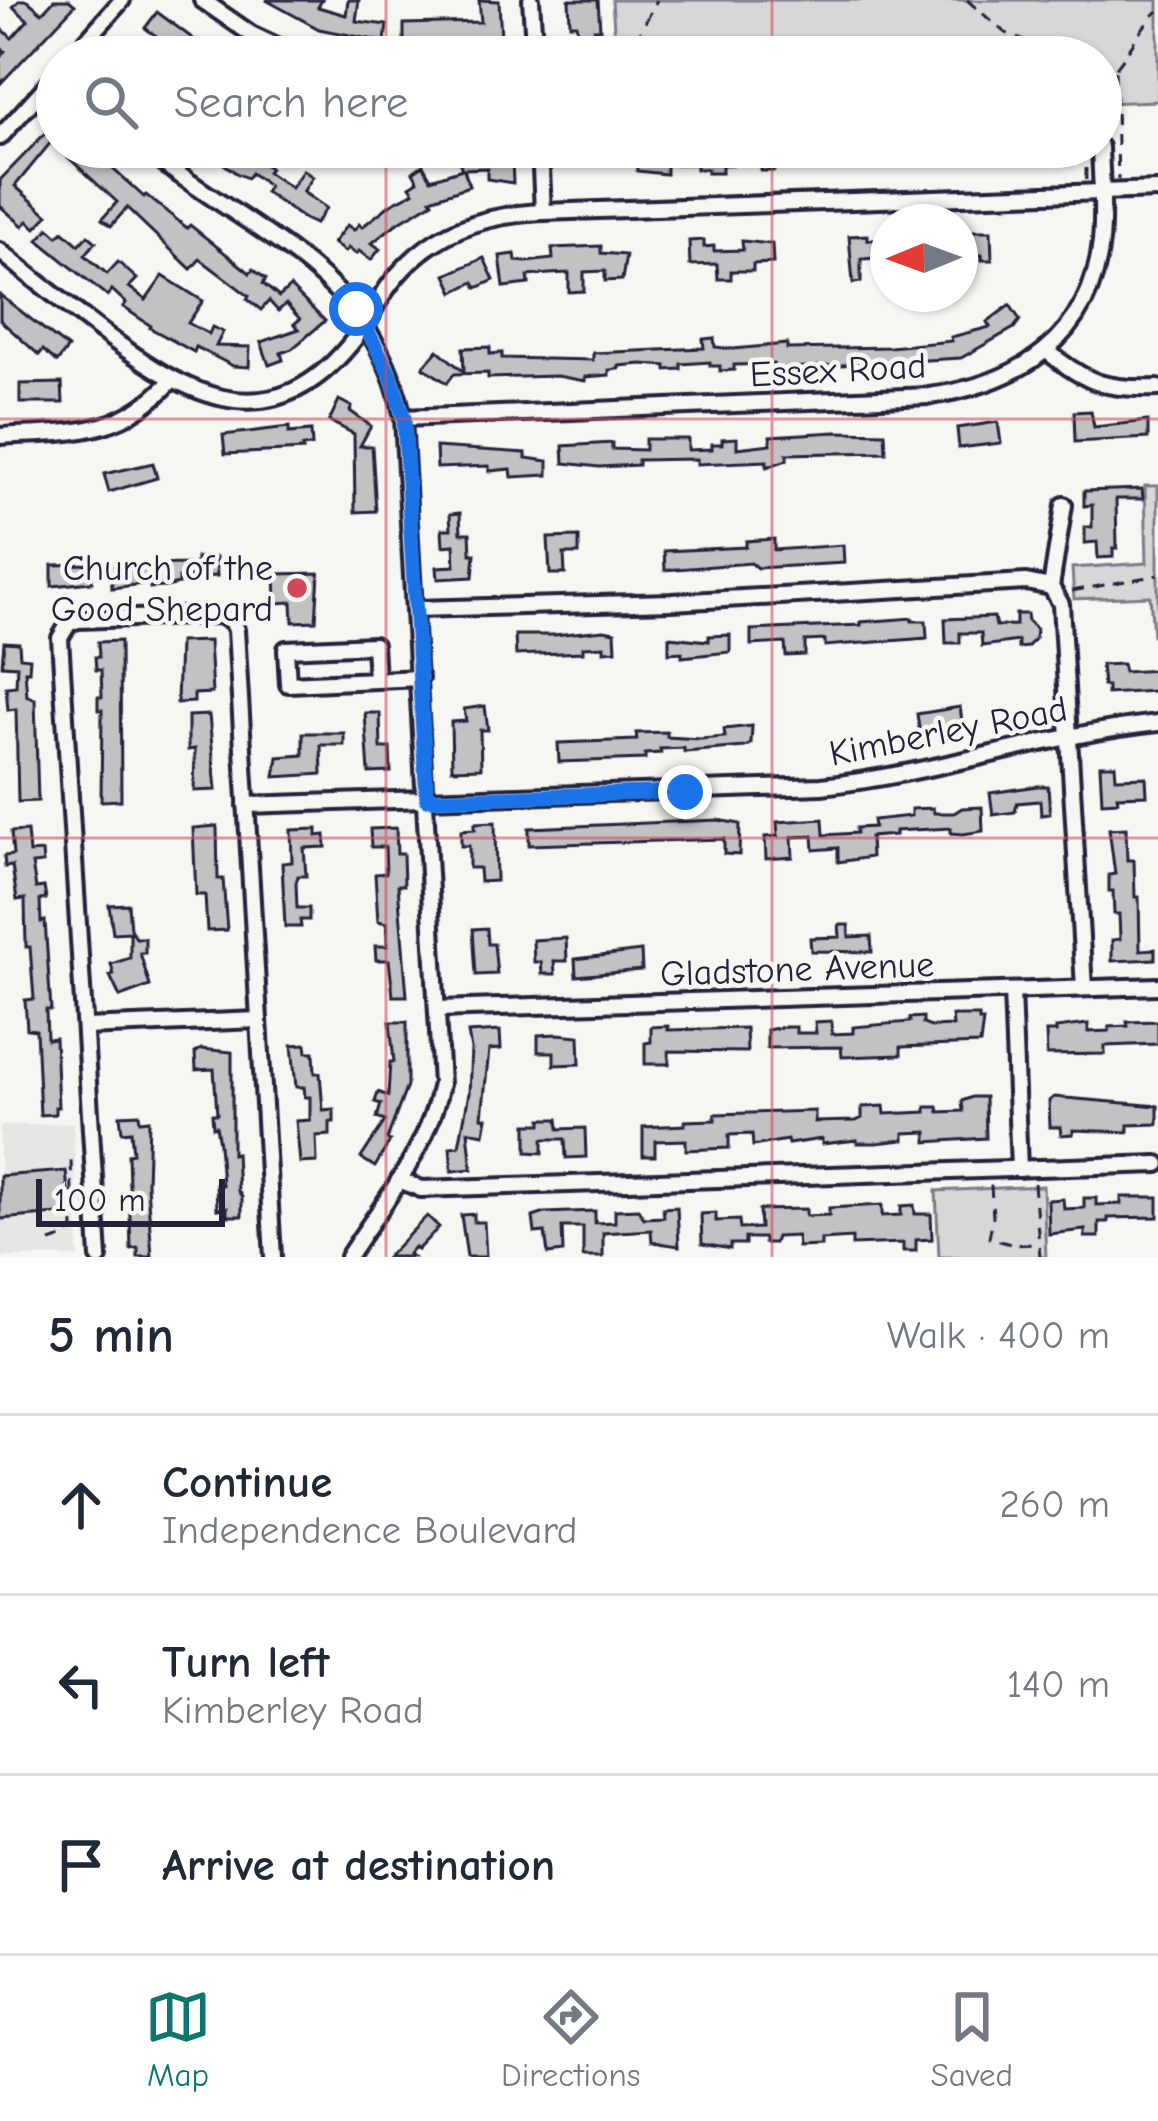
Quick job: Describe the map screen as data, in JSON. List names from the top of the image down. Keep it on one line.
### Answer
{"streets":{"street":["Essex Road","Kimberley Road","Gladstone Avenue"]},"places":["Church of the Good Shepard"],"scale_bar":"100 m","north":"left","page":{"search":"Search here","scale":"100 m","heading":["5 min","Walk · 400 m"],"list":[["Continue","Independence Boulevard","260 m"],["Turn left","Kimberley Road","140 m"],"Arrive at destination"],"nav":["Map","Directions","Saved"]}}
